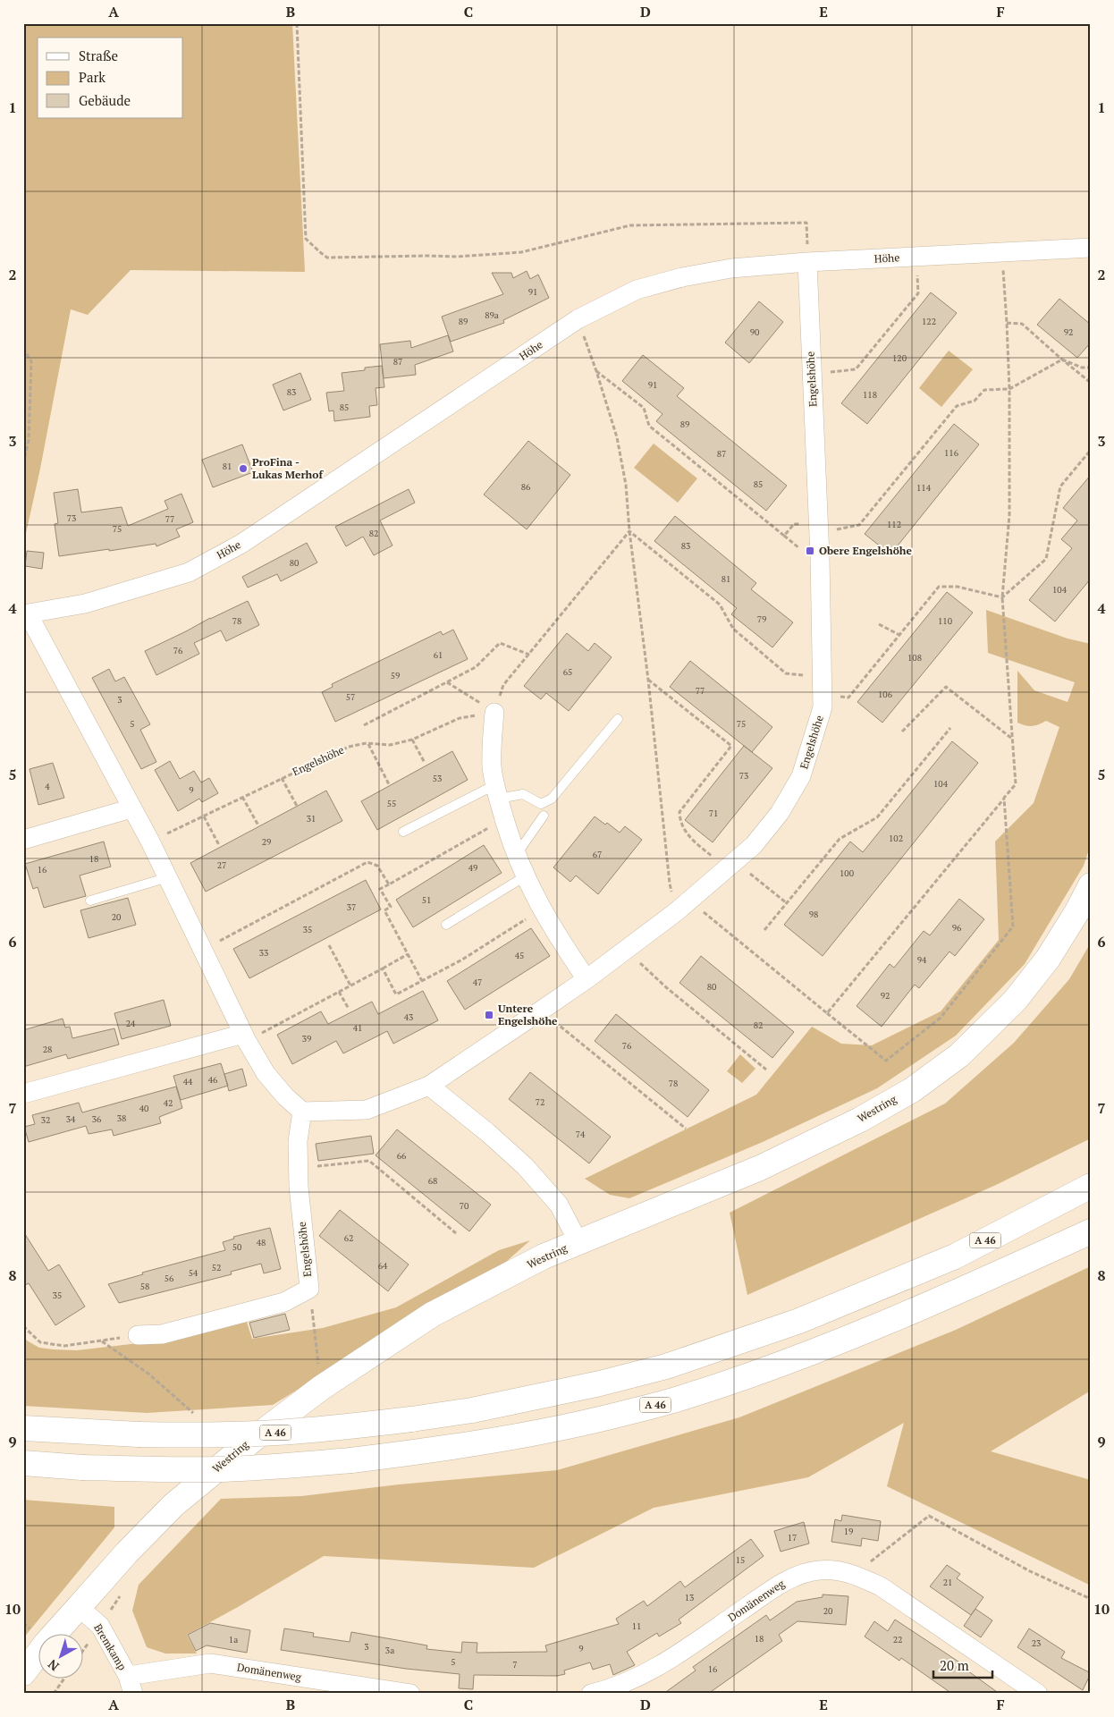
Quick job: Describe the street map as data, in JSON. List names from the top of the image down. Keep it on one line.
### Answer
{"streets":{"main road":["Westring","A 46"],"street":["Höhe","Engelshöhe","Domänenweg","Bremkamp"]},"crossings":[["Höhe","Engelshöhe"],["Westring","Bremkamp"],["Domänenweg","Bremkamp"]],"places":{"other":["ProFina - Lukas Merhof"],"transit":["Obere Engelshöhe","Untere Engelshöhe"]},"house_numbers":["91","89a","89","122","90","92","120","87","91","83","118","85","89","116","87","81","85","86","114","73","77","112","75","82","83","80","81","104","79","78","110","76","61","108","65","59","77","106","57","3","5","75","73","53","104","4","9","55","71","31","102","29","67","18","27","49","16","100","51","37","98","20","96","35","33","45","94","47","80","92","43","24","82","41","39","76","28","46","44","78","72","42","40","38","34","36","32","74","66","68","70","62","48","50","64","52","54","56","58","35","19","17","15","21","13","20","11","18","1a","22","23","3","9","3a","5","7","16"],"legend":["Straße","Park","Gebäude"],"scale_bar":"20 m","north":"bottom left","grid":{"columns":["A","B","C","D","E","F"],"rows":["1","2","3","4","5","6","7","8","9","10"]}}
